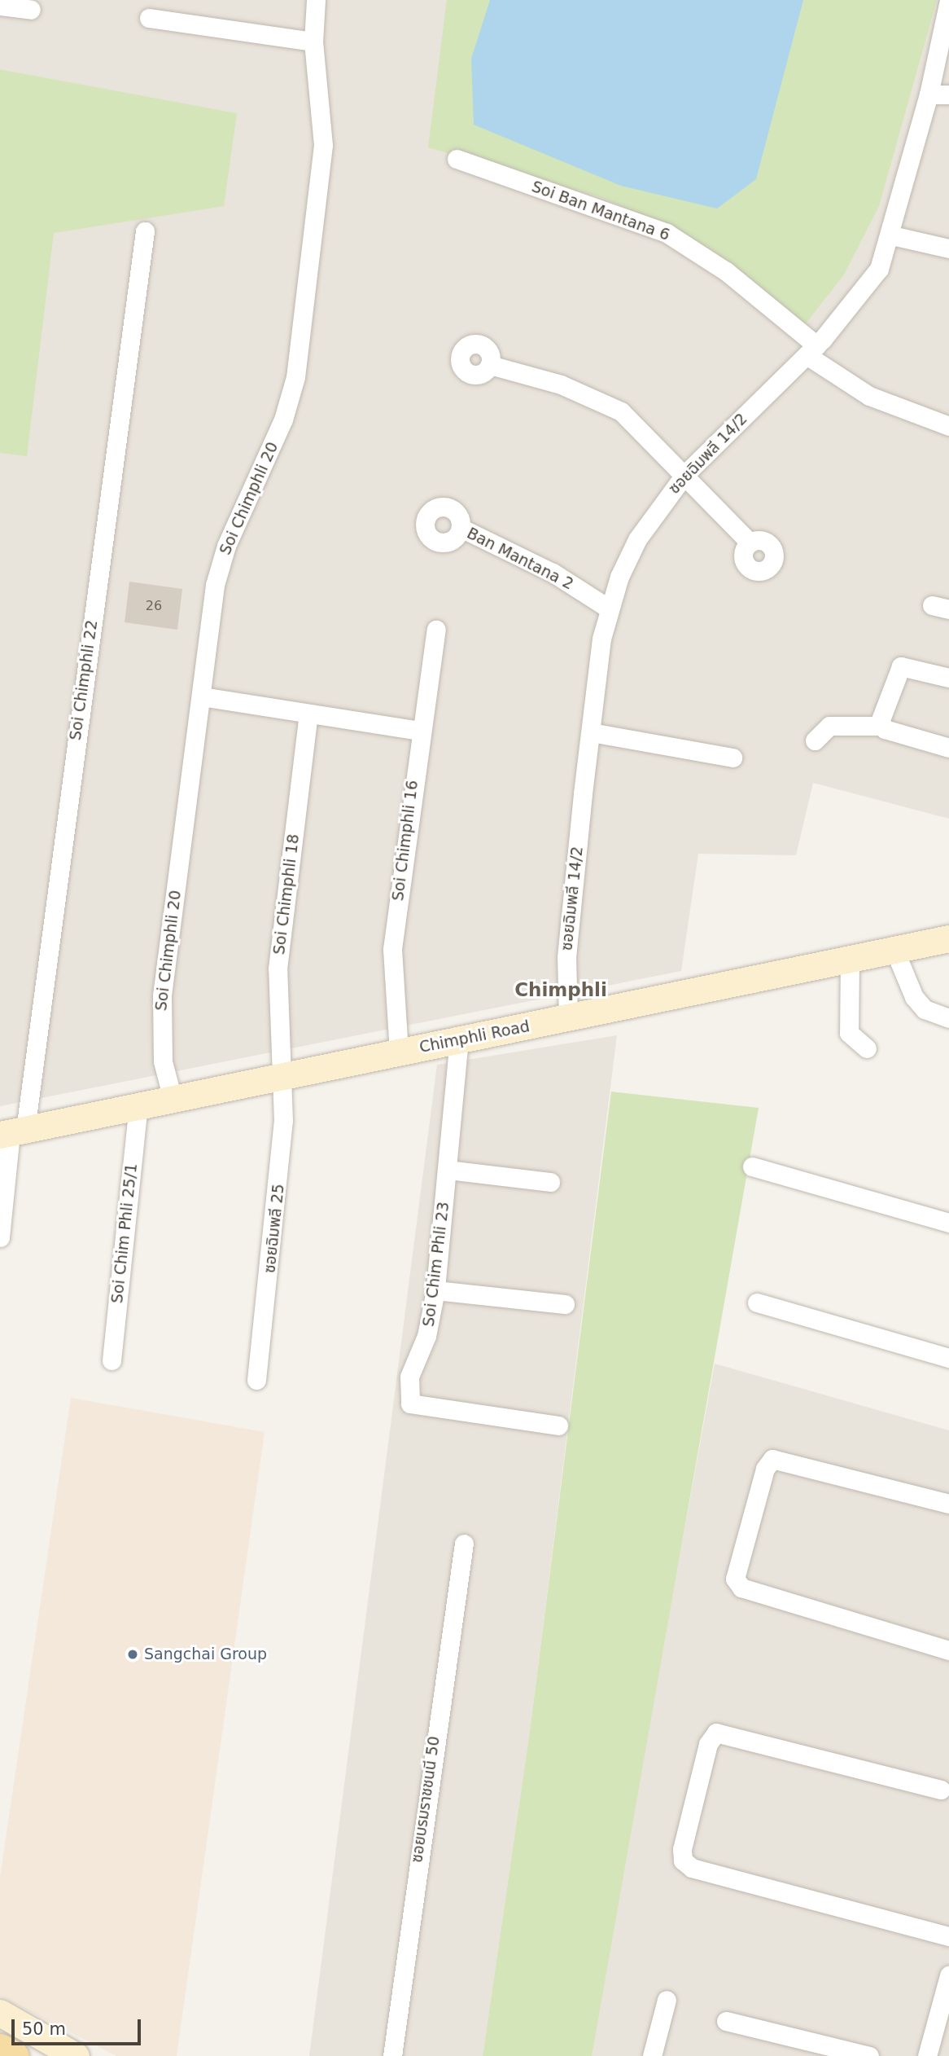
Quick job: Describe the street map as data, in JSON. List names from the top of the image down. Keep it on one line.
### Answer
{"streets":{"street":["Soi Ban Mantana 6","ซอยฉิมพลี 14/2","Soi Chimphli 20","Ban Mantana 2","Soi Chimphli 22","Soi Chimphli 16","Soi Chimphli 18","Chimphli Road","ซอยฉิมพลี 25","Soi Chim Phli 25/1","Soi Chim Phli 23","ซอยบรมราชชนนี 50"]},"crossings":[["Soi Ban Mantana 6","ซอยฉิมพลี 14/2"],["ซอยฉิมพลี 14/2","Ban Mantana 2"],["ซอยฉิมพลี 14/2","Chimphli Road"],["Soi Chimphli 20","Chimphli Road"],["Soi Chimphli 22","Chimphli Road"],["Soi Chimphli 16","Chimphli Road"],["Soi Chimphli 18","Chimphli Road"],["Soi Chimphli 18","ซอยฉิมพลี 25"],["Chimphli Road","ซอยฉิมพลี 25"],["Chimphli Road","Soi Chim Phli 25/1"],["Chimphli Road","Soi Chim Phli 23"]],"districts":["Chimphli"],"places":["Sangchai Group"],"house_numbers":["26"],"scale_bar":"50 m"}
